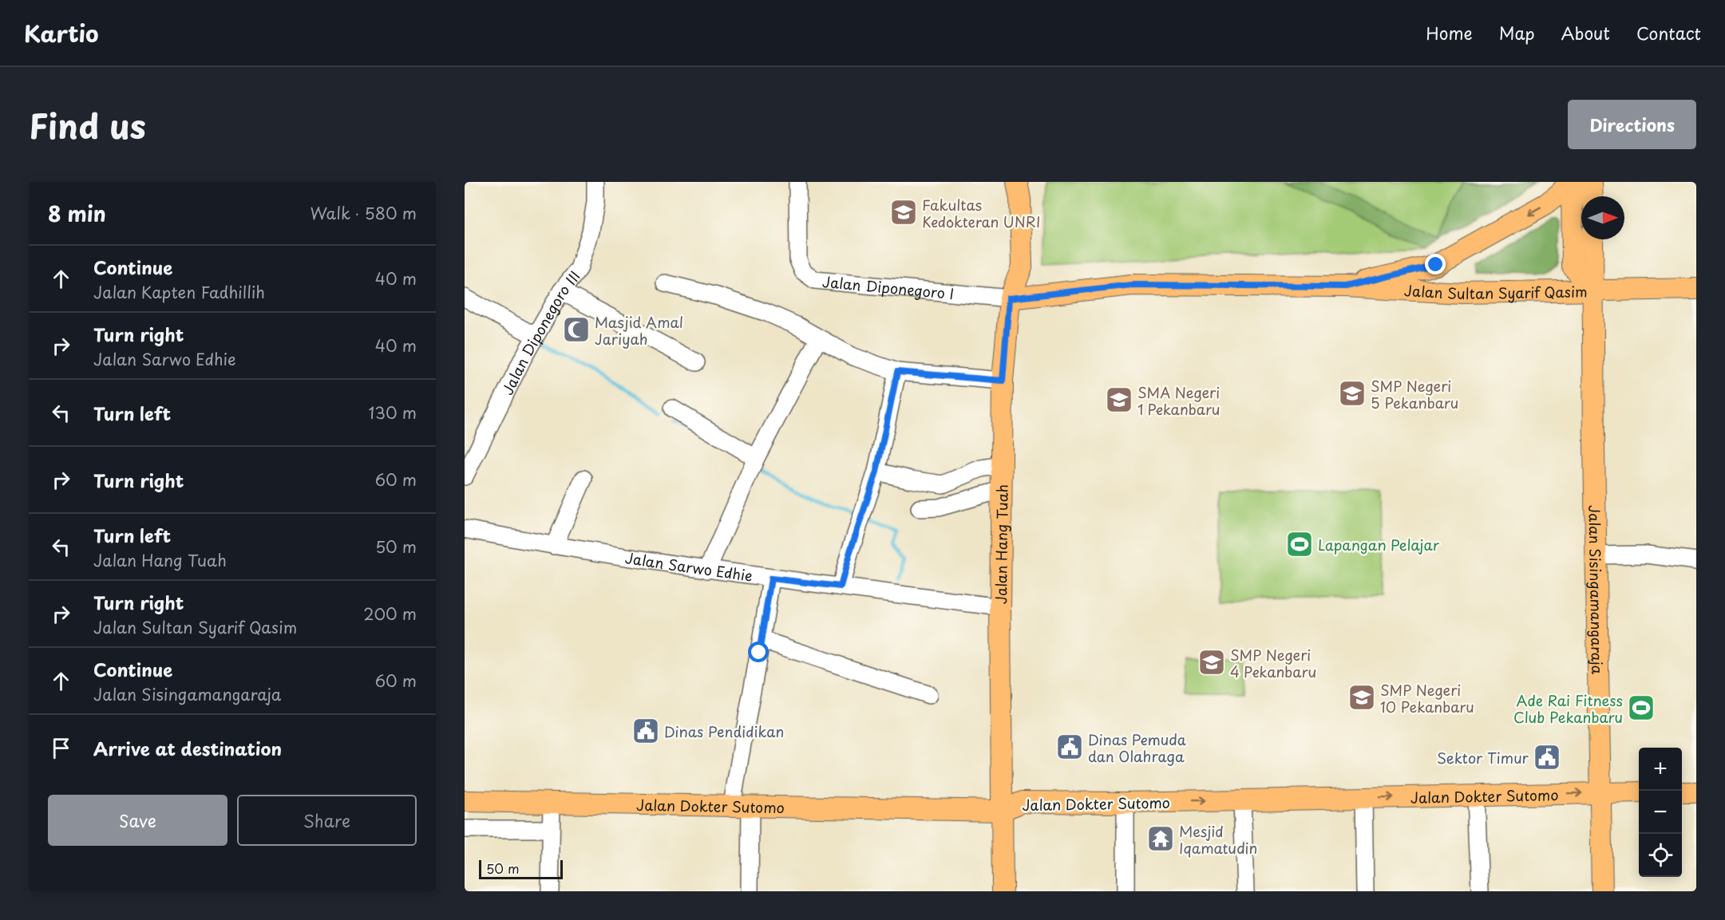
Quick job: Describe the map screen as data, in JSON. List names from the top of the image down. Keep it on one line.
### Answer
{"streets":{"main road":["Jalan Sultan Syarif Qasim","Jalan Hang Tuah","Jalan Sisingamangaraja","Jalan Dokter Sutomo"],"street":["Jalan Diponegoro I","Jalan Diponegoro III","Jalan Sarwo Edhie"]},"crossings":[["Jalan Diponegoro I","Jalan Sultan Syarif Qasim"],["Jalan Diponegoro I","Jalan Hang Tuah"],["Jalan Sultan Syarif Qasim","Jalan Hang Tuah"],["Jalan Sultan Syarif Qasim","Jalan Sisingamangaraja"],["Jalan Hang Tuah","Jalan Sarwo Edhie"],["Jalan Hang Tuah","Jalan Dokter Sutomo"],["Jalan Sisingamangaraja","Jalan Dokter Sutomo"]],"places":{"school or university":["Fakultas Kedokteran UNRI","SMP Negeri 5 Pekanbaru","SMA Negeri 1 Pekanbaru","SMP Negeri 4 Pekanbaru","SMP Negeri 10 Pekanbaru"],"mosque":["Masjid Amal Jariyah"],"sports":["Lapangan Pelajar","Ade Rai Fitness Club Pekanbaru"],"public building":["Dinas Pendidikan","Dinas Pemuda dan Olahraga","Sektor Timur"],"temple":["Mesjid Iqamatudin"]},"scale_bar":"50 m","north":"right","page":{"header":"Kartio","nav":["Home","Map","About","Contact"],"title":"Find us","buttons":["Directions",["Save","Share"]],"heading":["8 min","Walk · 580 m"],"list":[["Continue","Jalan Kapten Fadhillih","40 m"],["Turn right","Jalan Sarwo Edhie","40 m"],["Turn left","130 m"],["Turn right","60 m"],["Turn left","Jalan Hang Tuah","50 m"],["Turn right","Jalan Sultan Syarif Qasim","200 m"],["Continue","Jalan Sisingamangaraja","60 m"],"Arrive at destination"],"map_buttons":["+","−"],"scale":"50 m"}}
